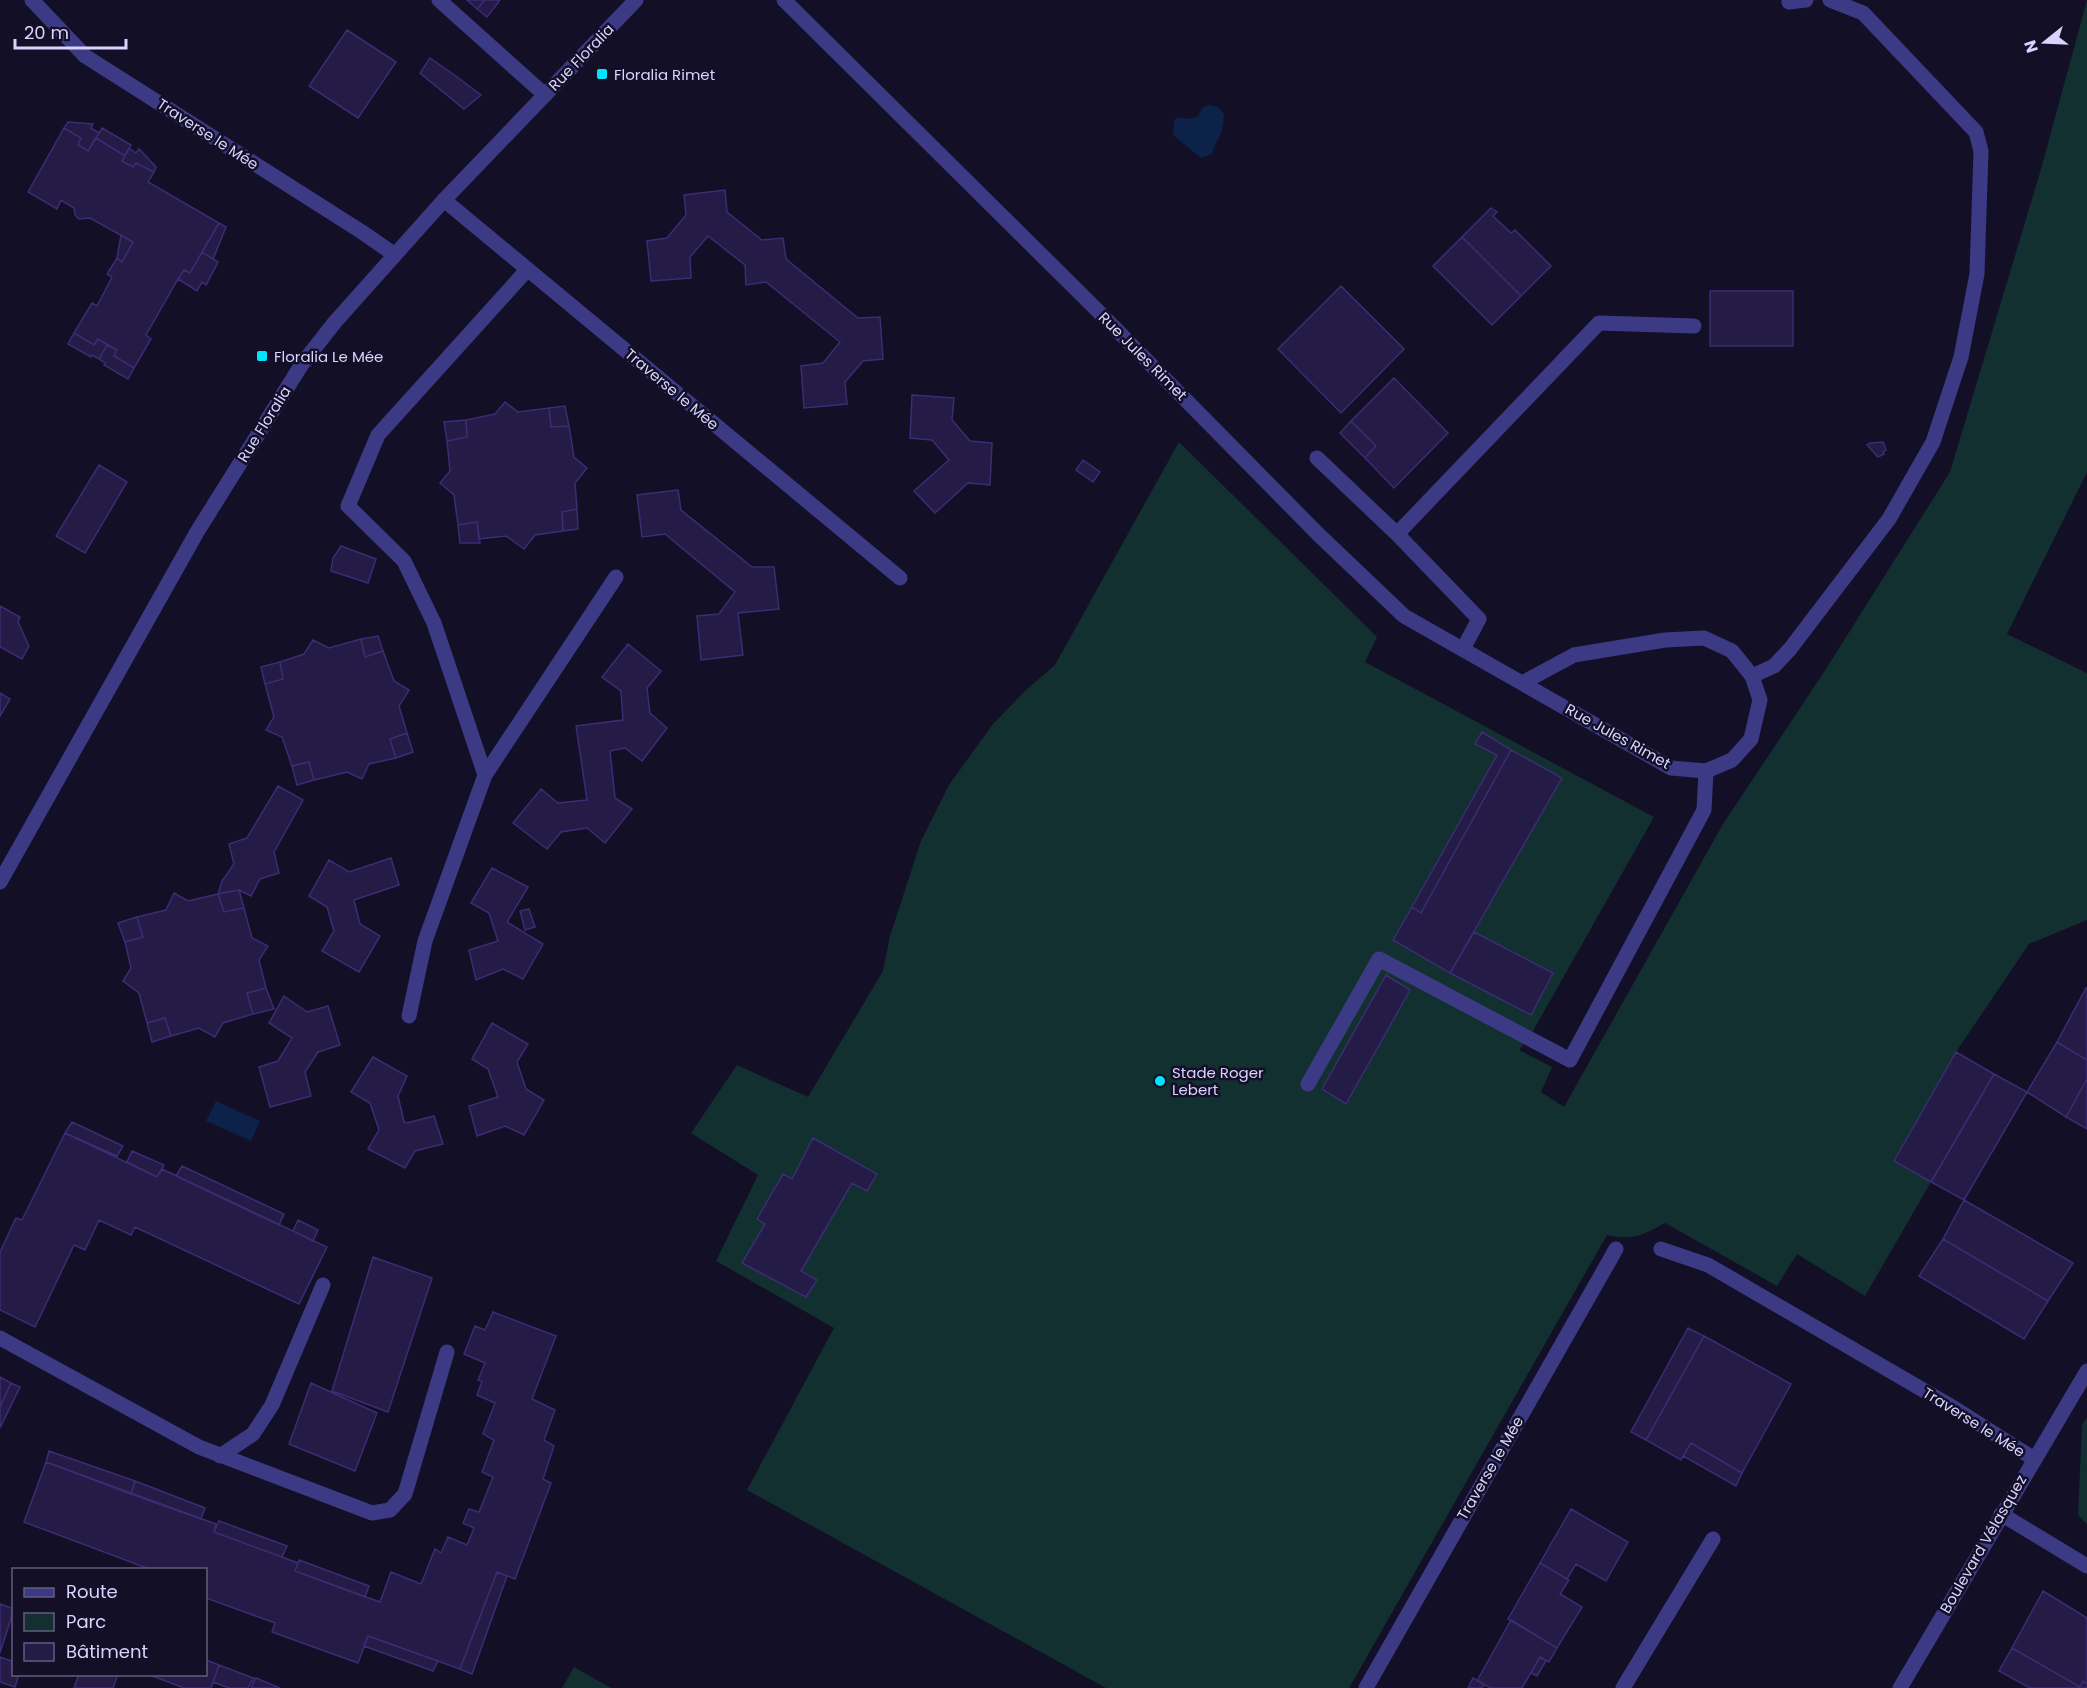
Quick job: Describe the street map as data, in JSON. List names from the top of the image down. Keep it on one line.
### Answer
{"streets":{"street":["Rue Floralia","Traverse le Mée","Rue Jules Rimet","Boulevard Vélasquez"]},"crossings":[["Rue Floralia","Traverse le Mée"],["Traverse le Mée","Boulevard Vélasquez"]],"places":{"transit":["Floralia Rimet","Floralia Le Mée"],"other":["Stade Roger Lebert"]},"legend":["Route","Parc","Bâtiment"],"scale_bar":"20 m","north":"left"}
